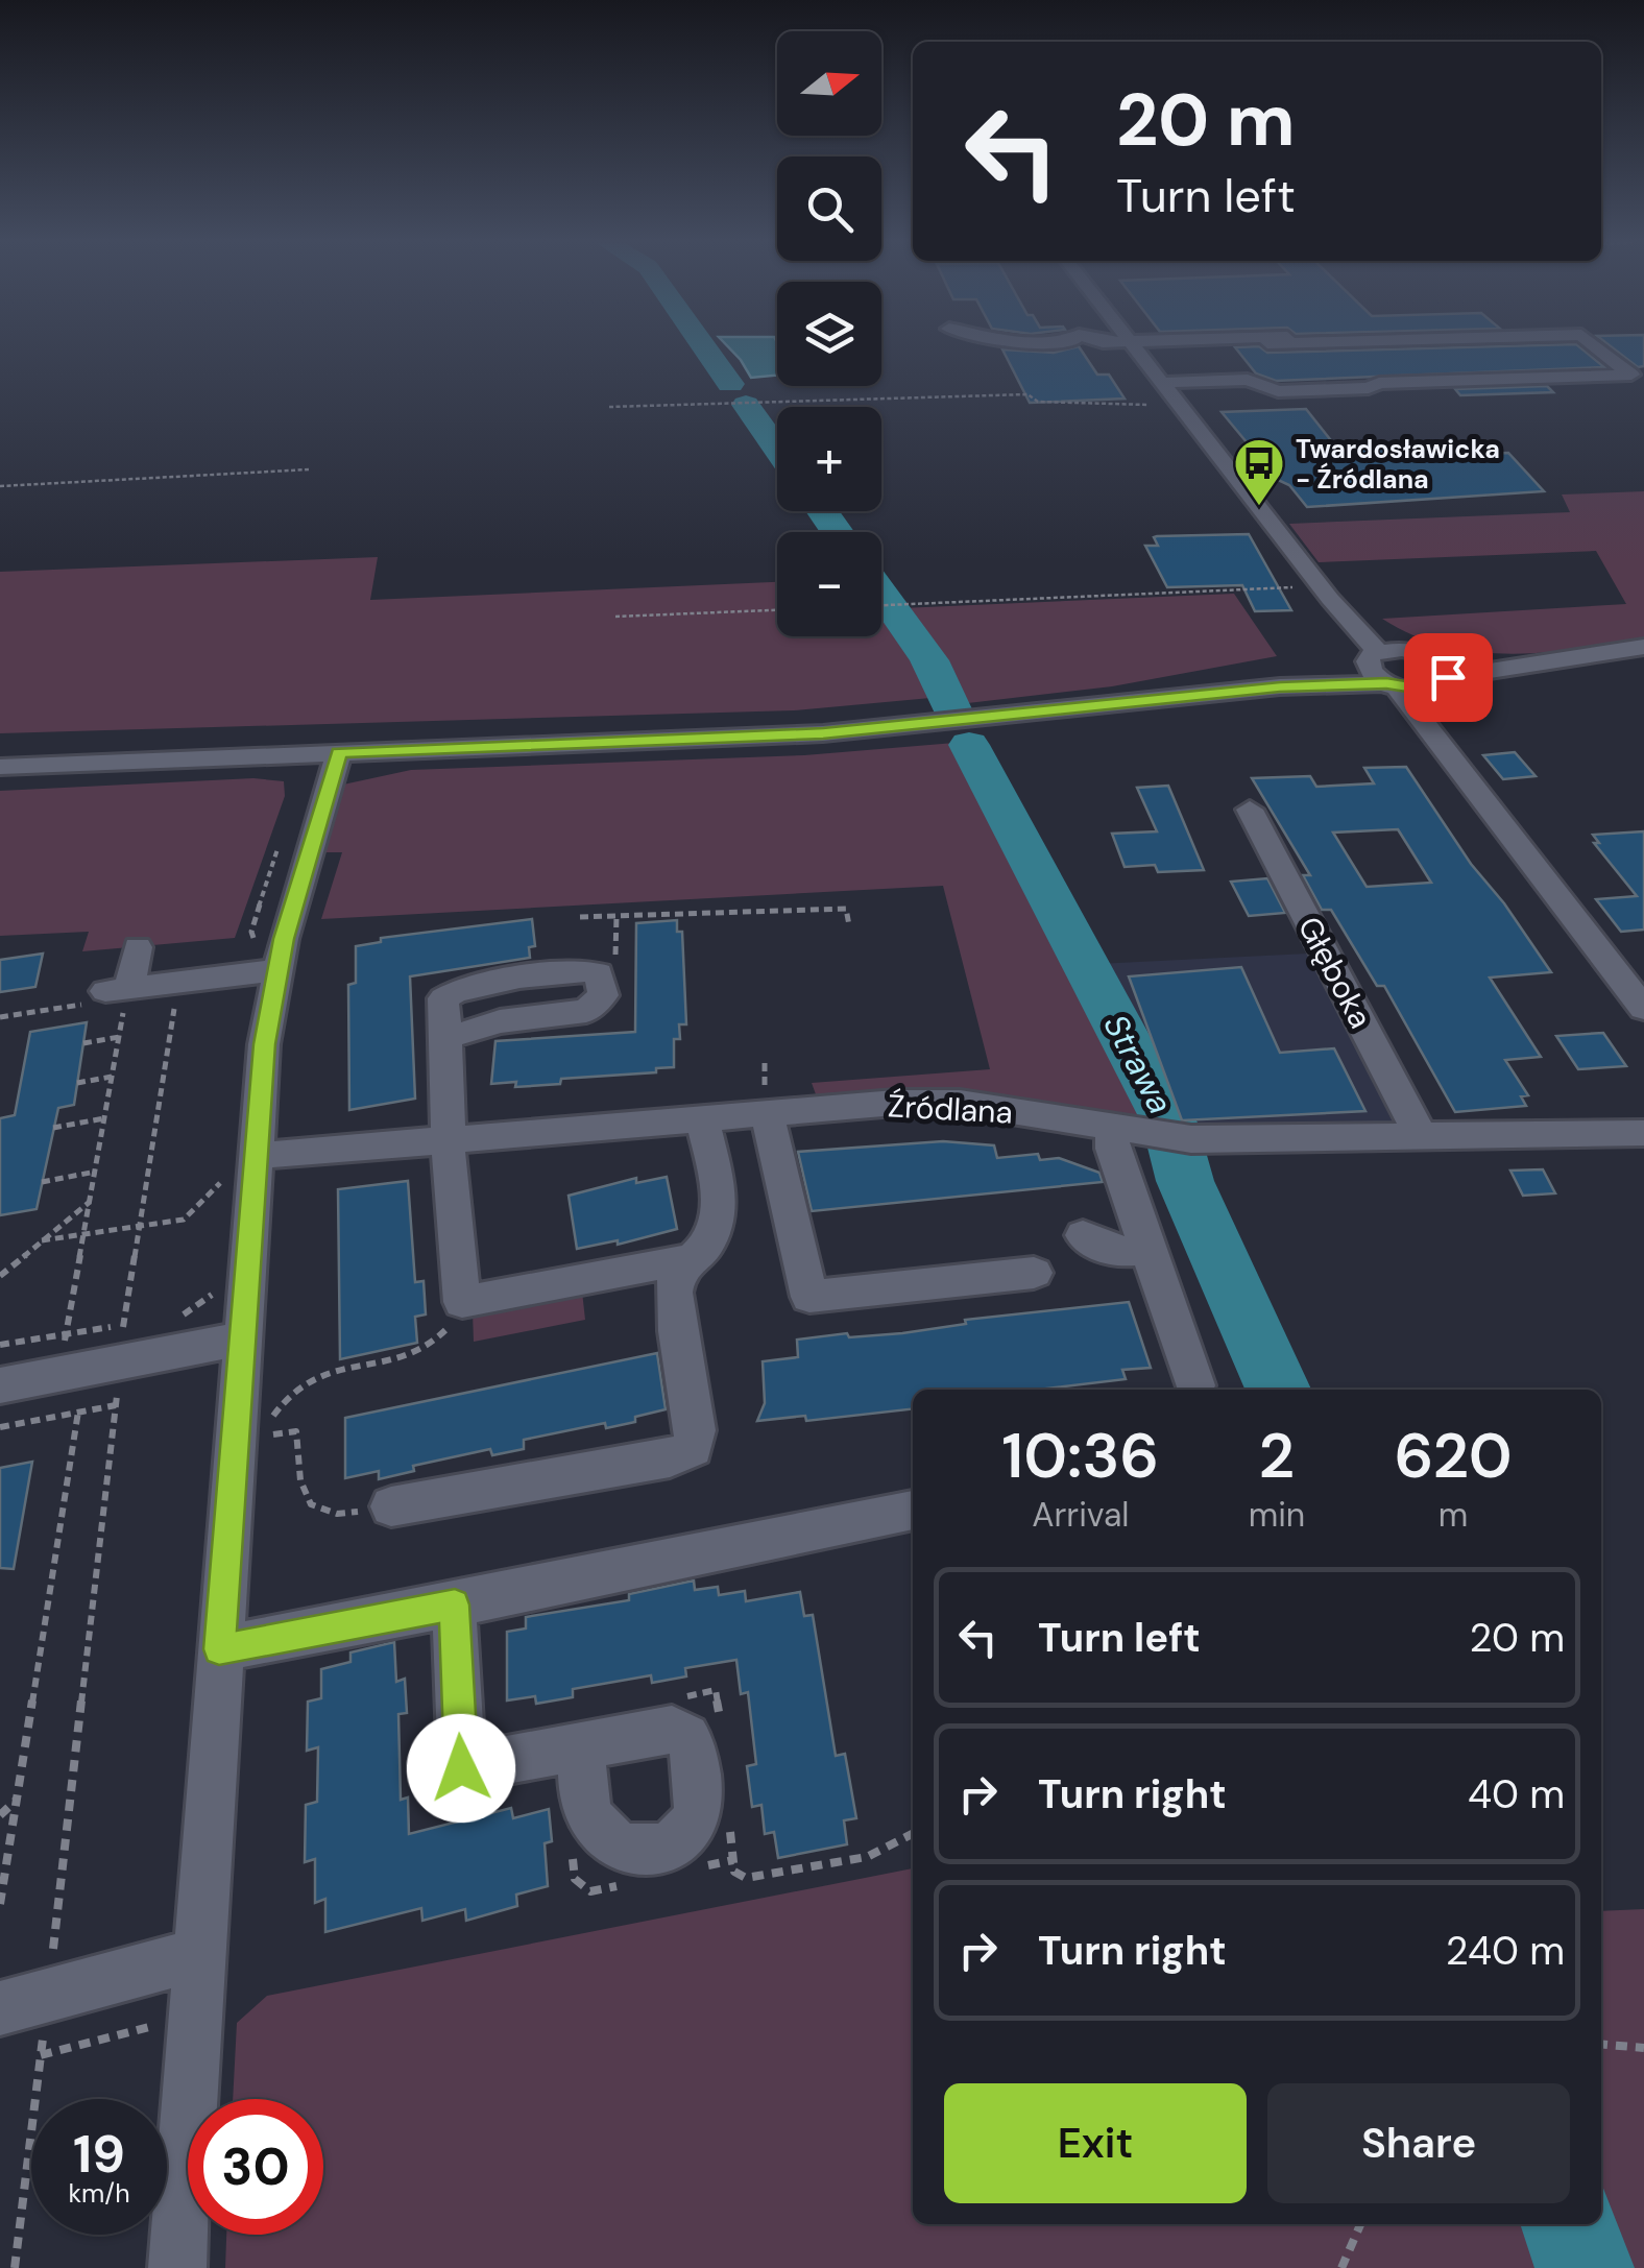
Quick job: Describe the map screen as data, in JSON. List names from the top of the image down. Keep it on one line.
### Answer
{"streets":{"street":["Głęboka","Źródlana"]},"crossings":[["Głęboka","Źródlana"]],"water":["Strawa"],"places":{"bus stop":["Twardosławicka - Źródlana"]},"north":"right","page":{"map_buttons":["+","−"],"turn":["20 m","Turn left"],"eta":["10:36","Arrival","2","min","620","m"],"list":[{"name":"Turn left","value":"20 m"},{"name":"Turn right","value":"40 m"},{"name":"Turn right","value":"240 m"}],"buttons":["Exit","Share"],"speed":"19 km/h","limit":"30"}}
